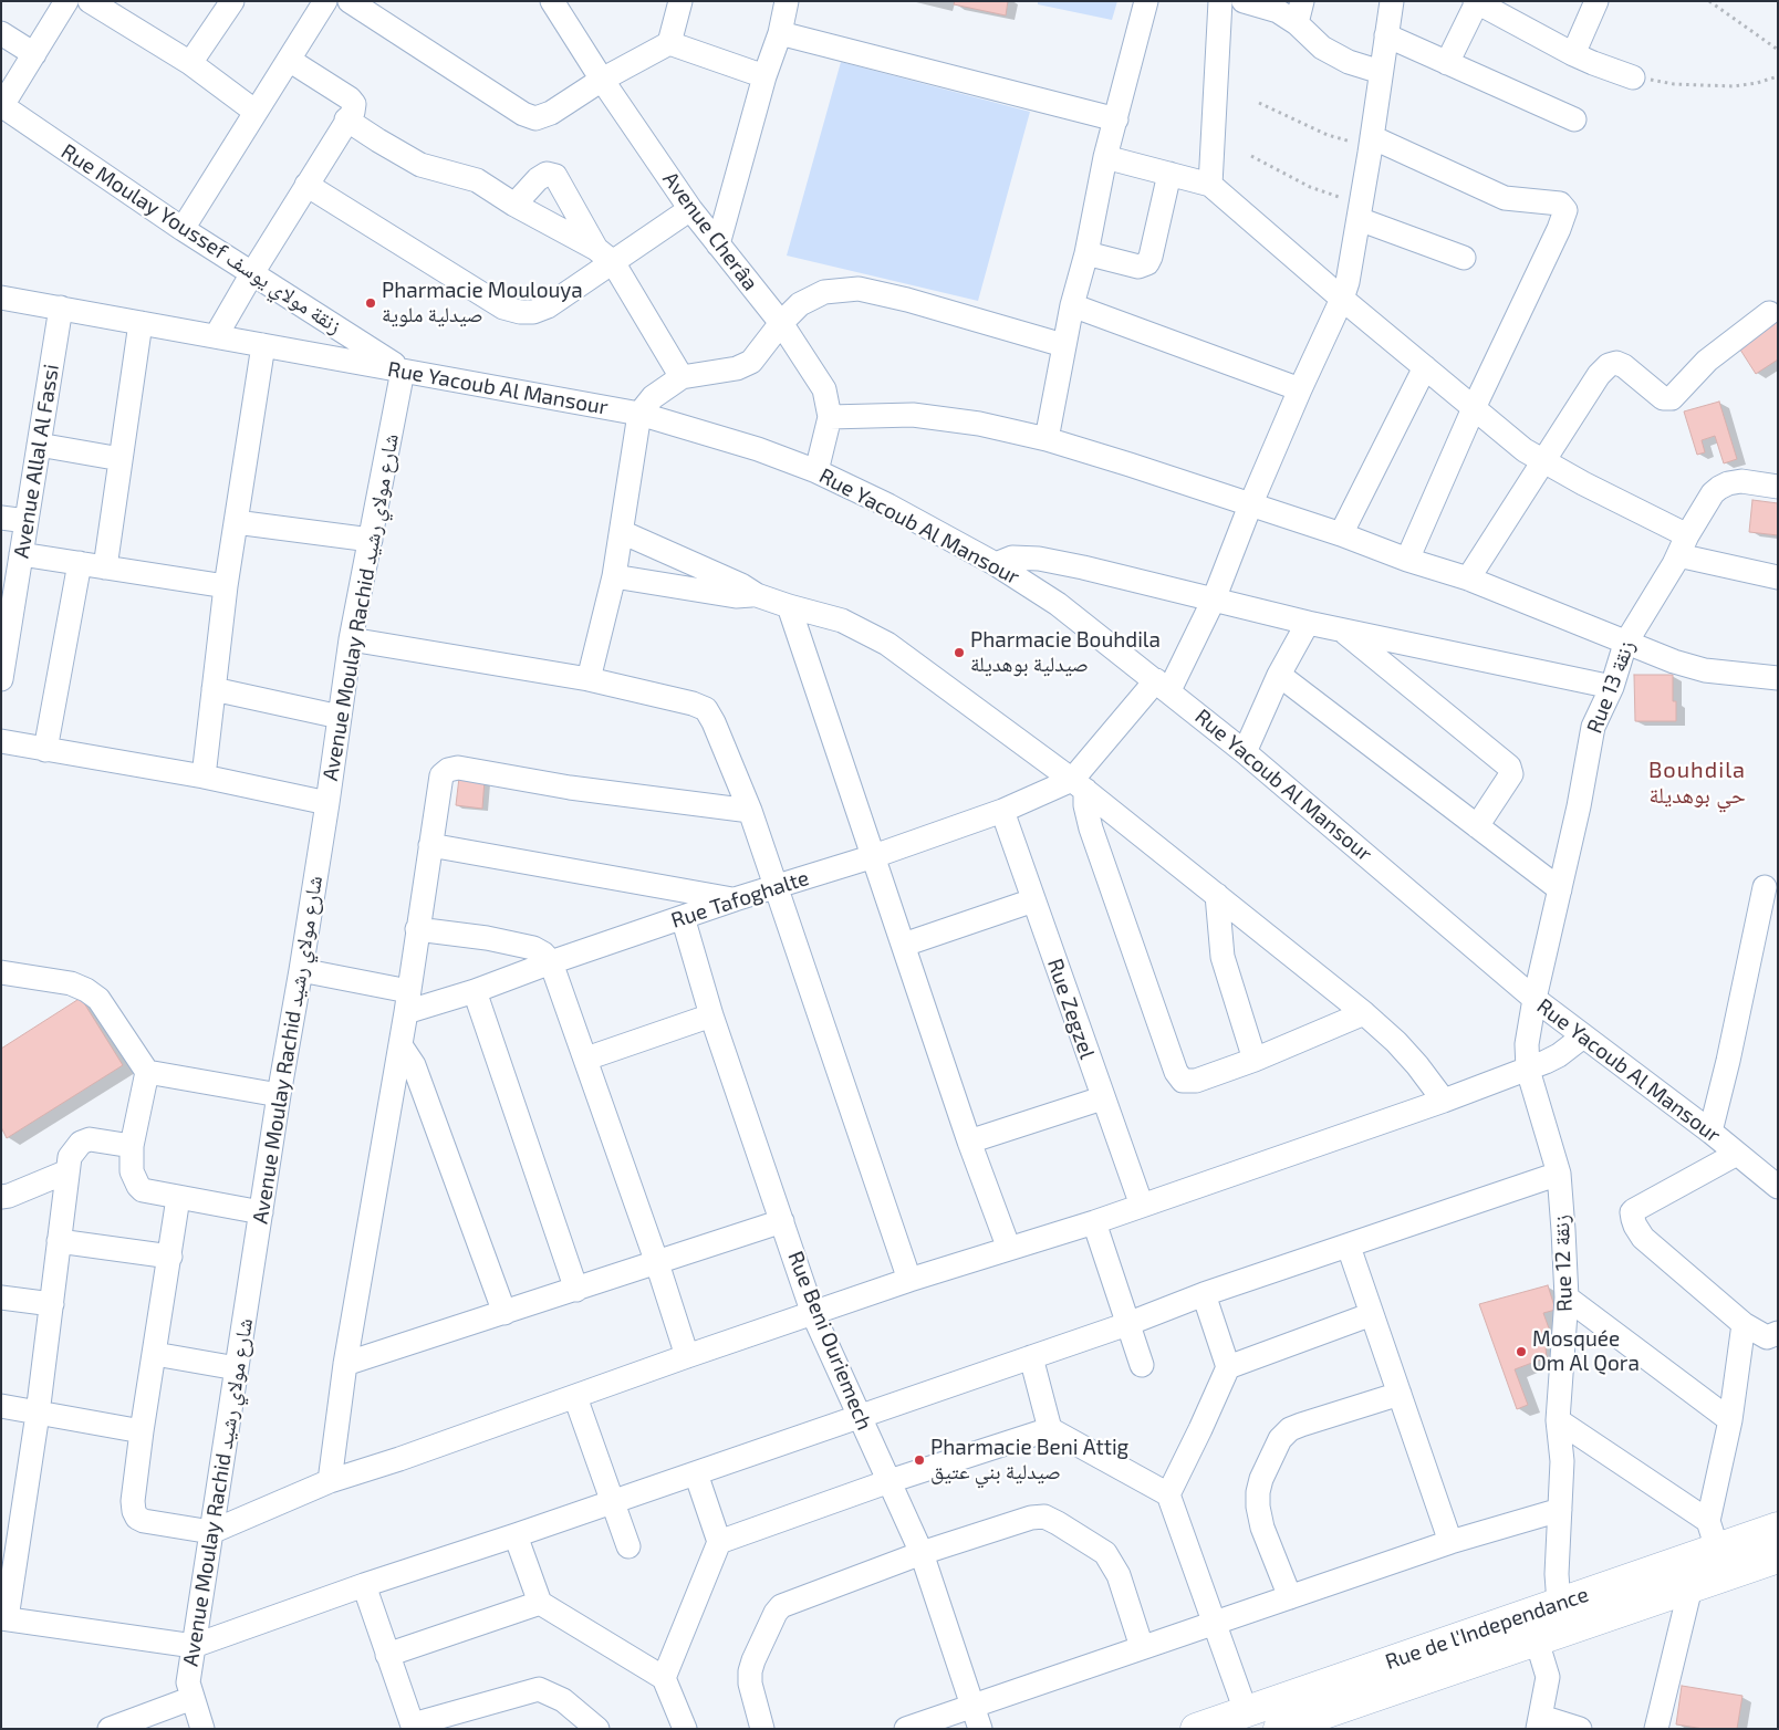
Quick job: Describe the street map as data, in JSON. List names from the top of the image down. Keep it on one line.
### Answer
{"streets":{"main road":["Rue de l'Independance"],"street":["Avenue Cherâa","Rue Moulay Youssef زنقة مولاي يوسف","Rue Yacoub Al Mansour","Avenue Allal Al Fassi","Avenue Moulay Rachid شارع مولاي رشيد","Rue 13 زنقة","Rue Tafoghalte","Rue Zegzel","Rue 12 زنقة","Rue Beni Ouriemech"]},"crossings":[["Avenue Cherâa","Rue Yacoub Al Mansour"],["Rue Moulay Youssef زنقة مولاي يوسف","Rue Yacoub Al Mansour"],["Rue Moulay Youssef زنقة مولاي يوسف","Avenue Moulay Rachid شارع مولاي رشيد"],["Rue Yacoub Al Mansour","Avenue Allal Al Fassi"],["Rue Yacoub Al Mansour","Avenue Moulay Rachid شارع مولاي رشيد"],["Rue Yacoub Al Mansour","Rue 13 زنقة"],["Rue Yacoub Al Mansour","Rue 12 زنقة"],["Rue 13 زنقة","Rue 12 زنقة"],["Rue Tafoghalte","Rue Zegzel"],["Rue Tafoghalte","Rue Beni Ouriemech"],["Rue 12 زنقة","Rue de l'Independance"]],"districts":["Bouhdila حي بوهديلة"],"places":["Pharmacie Moulouya صيدلية ملوية","Pharmacie Bouhdila صيدلية بوهديلة","Mosquée Om Al Qora","Pharmacie Beni Attig صيدلية بني عتيق"]}
